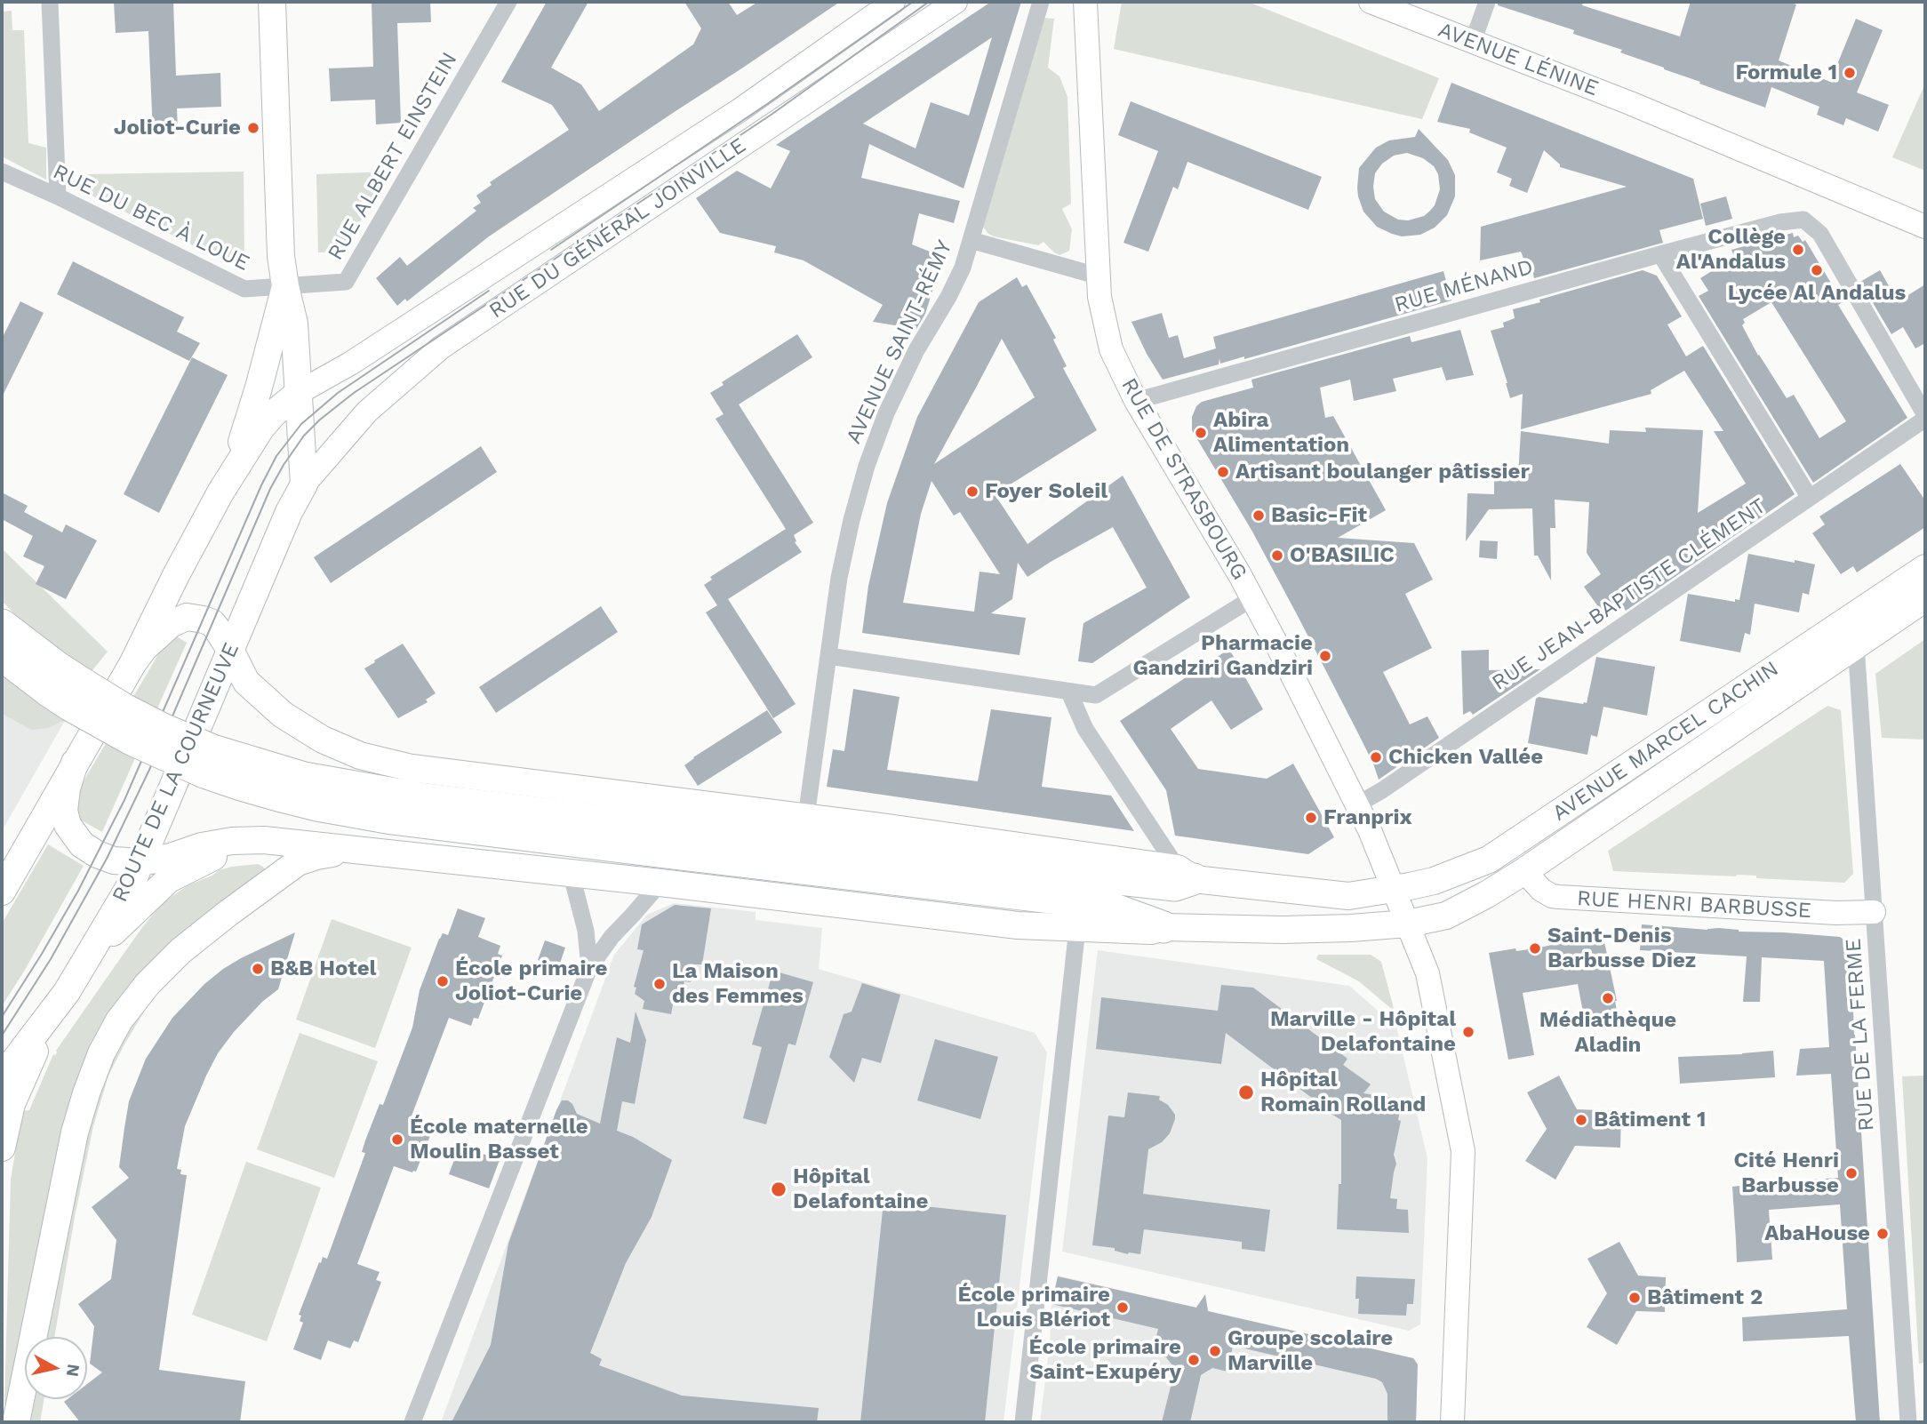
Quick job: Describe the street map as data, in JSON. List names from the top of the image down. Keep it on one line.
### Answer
{"streets":{"main road":["AVENUE LÉNINE","RUE DU GÉNÉRAL JOINVILLE","RUE DE STRASBOURG","AVENUE MARCEL CACHIN","ROUTE DE LA COURNEUVE","RUE HENRI BARBUSSE"],"street":["RUE ALBERT EINSTEIN","RUE DU BEC À LOUE","RUE MÉNAND","AVENUE SAINT-RÉMY","RUE JEAN-BAPTISTE CLÉMENT","RUE DE LA FERME"]},"crossings":[["RUE ALBERT EINSTEIN","RUE DU BEC À LOUE"],["RUE DU GÉNÉRAL JOINVILLE","ROUTE DE LA COURNEUVE"],["RUE MÉNAND","RUE DE STRASBOURG"],["RUE MÉNAND","RUE JEAN-BAPTISTE CLÉMENT"],["AVENUE SAINT-RÉMY","AVENUE MARCEL CACHIN"],["RUE DE STRASBOURG","RUE JEAN-BAPTISTE CLÉMENT"],["RUE DE STRASBOURG","AVENUE MARCEL CACHIN"],["AVENUE MARCEL CACHIN","ROUTE DE LA COURNEUVE"],["AVENUE MARCEL CACHIN","RUE HENRI BARBUSSE"],["AVENUE MARCEL CACHIN","RUE DE LA FERME"],["RUE HENRI BARBUSSE","RUE DE LA FERME"]],"places":["Formule 1","Joliot-Curie","Collège Al'Andalus","Lycée Al Andalus","Abira Alimentation","Artisant boulanger pâtissier","Foyer Soleil","Basic-Fit","O'BASILIC","Pharmacie Gandziri Gandziri","Chicken Vallée","Franprix","Saint-Denis Barbusse Diez","B&B Hotel","École primaire Joliot-Curie","La Maison des Femmes","Médiathèque Aladin","Marville - Hôpital Delafontaine","Hôpital Romain Rolland","Bâtiment 1","École maternelle Moulin Basset","Cité Henri Barbusse","Hôpital Delafontaine","AbaHouse","Bâtiment 2","École primaire Louis Blériot","Groupe scolaire Marville","École primaire Saint-Exupéry"],"north":"right"}
